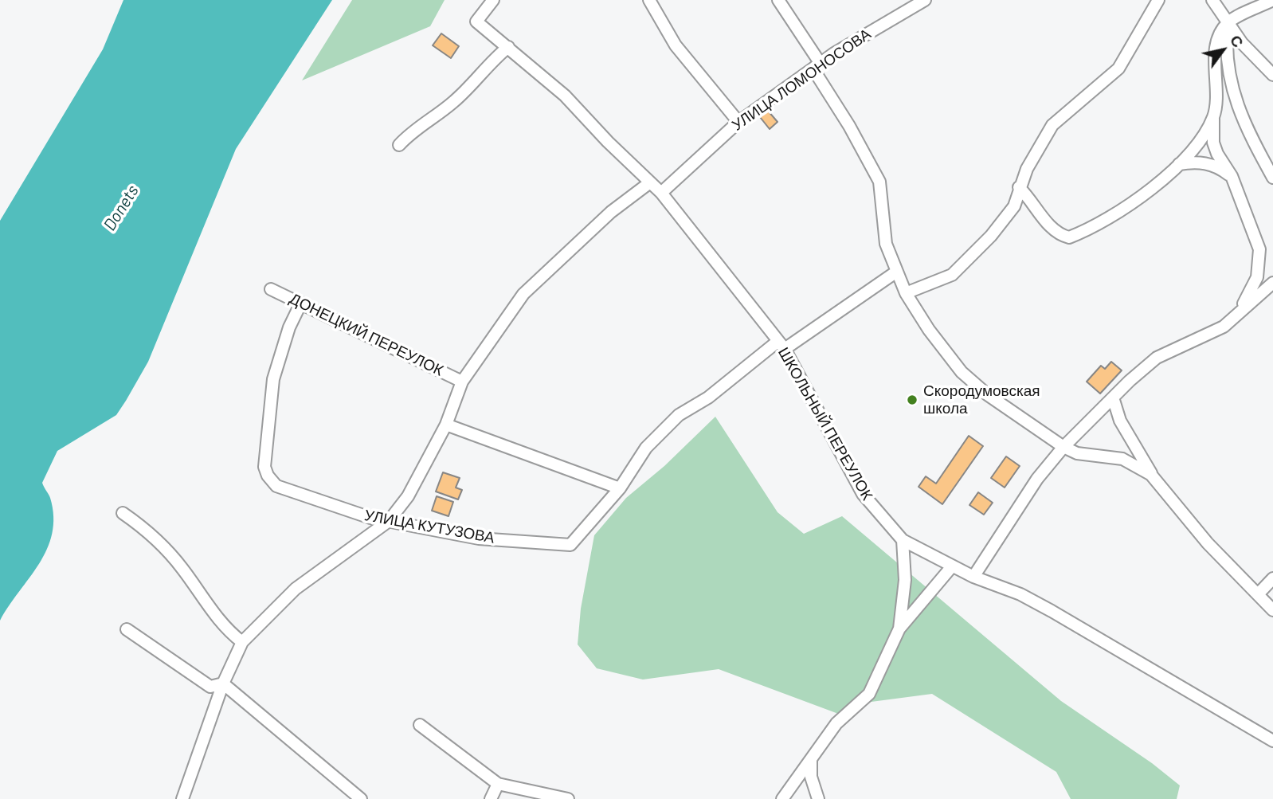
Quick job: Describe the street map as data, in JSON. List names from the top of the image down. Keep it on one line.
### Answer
{"streets":{"street":["УЛИЦА ЛОМОНОСОВА","ДОНЕЦКИЙ ПЕРЕУЛОК","ШКОЛЬНЫЙ ПЕРЕУЛОК","УЛИЦА КУТУЗОВА"]},"crossings":[["УЛИЦА ЛОМОНОСОВА","ШКОЛЬНЫЙ ПЕРЕУЛОК"],["ДОНЕЦКИЙ ПЕРЕУЛОК","УЛИЦА КУТУЗОВА"],["ШКОЛЬНЫЙ ПЕРЕУЛОК","УЛИЦА КУТУЗОВА"]],"water":["Donets"],"places":["Скородумовская школа"],"north":"top right"}
